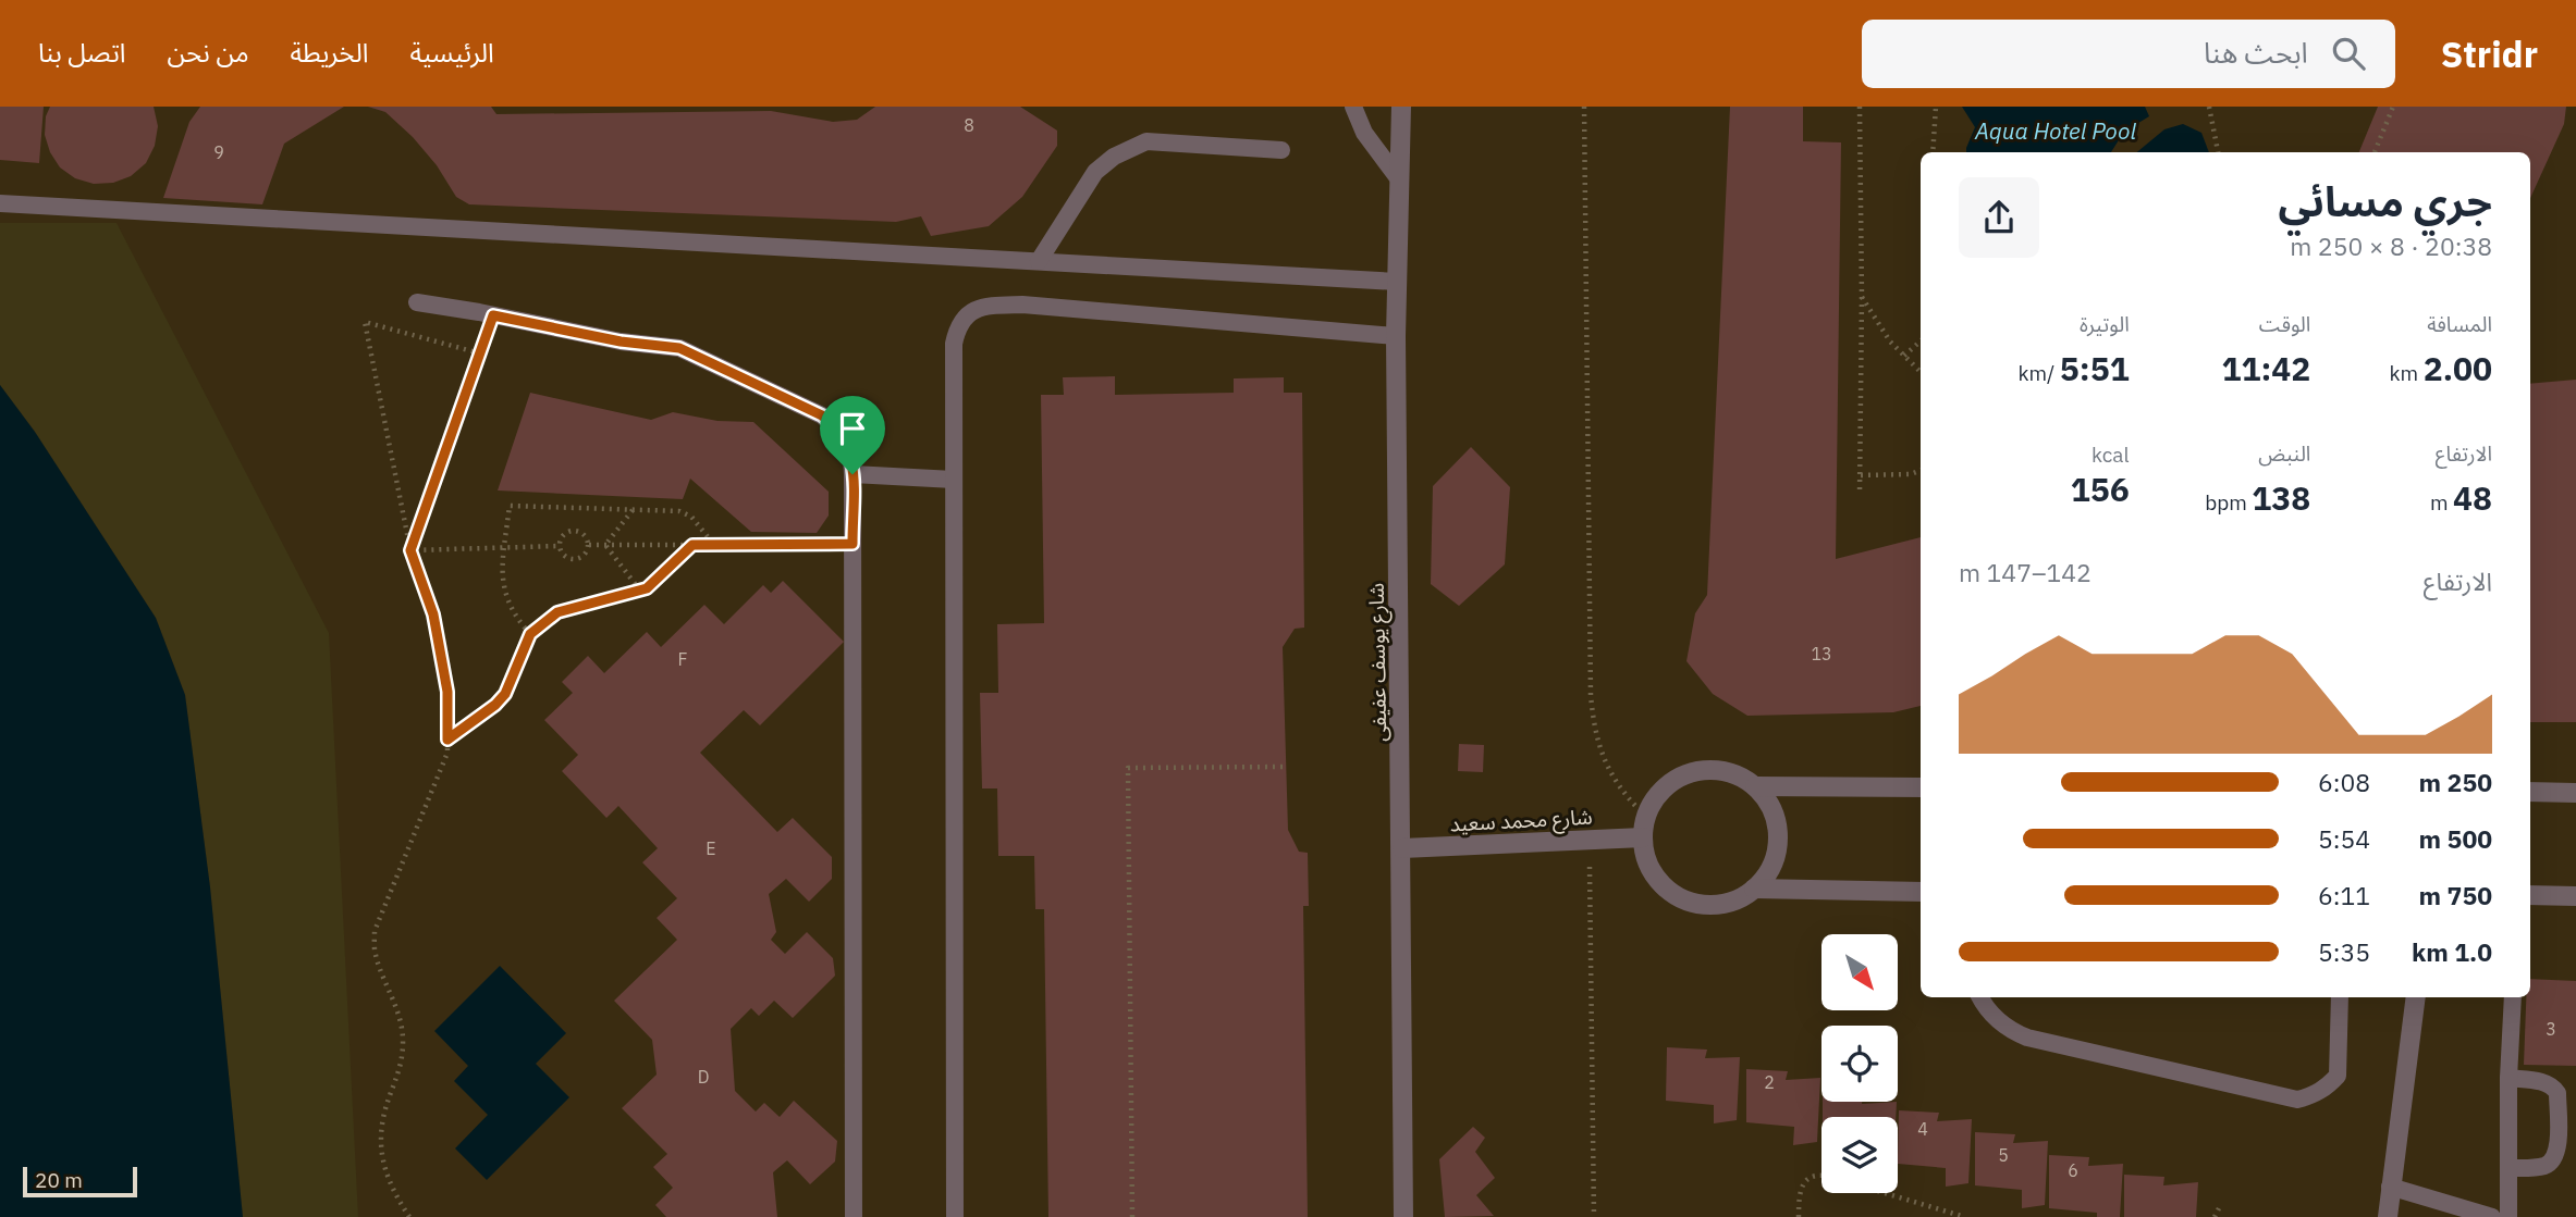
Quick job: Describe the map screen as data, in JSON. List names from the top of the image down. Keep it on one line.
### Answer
{"streets":{"street":["شارع يوسف عفيفى","شارع محمد سعيد"]},"crossings":[["شارع يوسف عفيفى","شارع محمد سعيد"]],"water":["Aqua Hotel Pool"],"house_numbers":["8","9","13","F","E","3","D","2","4","5","6"],"scale_bar":"20 m","north":"bottom right","page":{"header":"Stridr","search":"ابحث هنا","nav":["الرئيسية","الخريطة","من نحن","اتصل بنا"],"heading":["جري مسائي","20:38 · 8 × 250 m"],"stats":[["المسافة","2.00 km"],["الوقت","11:42"],["الوتيرة","5:51 /km"],["الارتفاع","48 m"],["النبض","138 bpm"],["kcal","156"]],"chart":["الارتفاع","142–147 m"],"list":[{"name":"250 m","note":"6:08"},{"name":"500 m","note":"5:54"},{"name":"750 m","note":"6:11"},{"name":"1.0 km","note":"5:35"}],"scale":"20 m"}}
